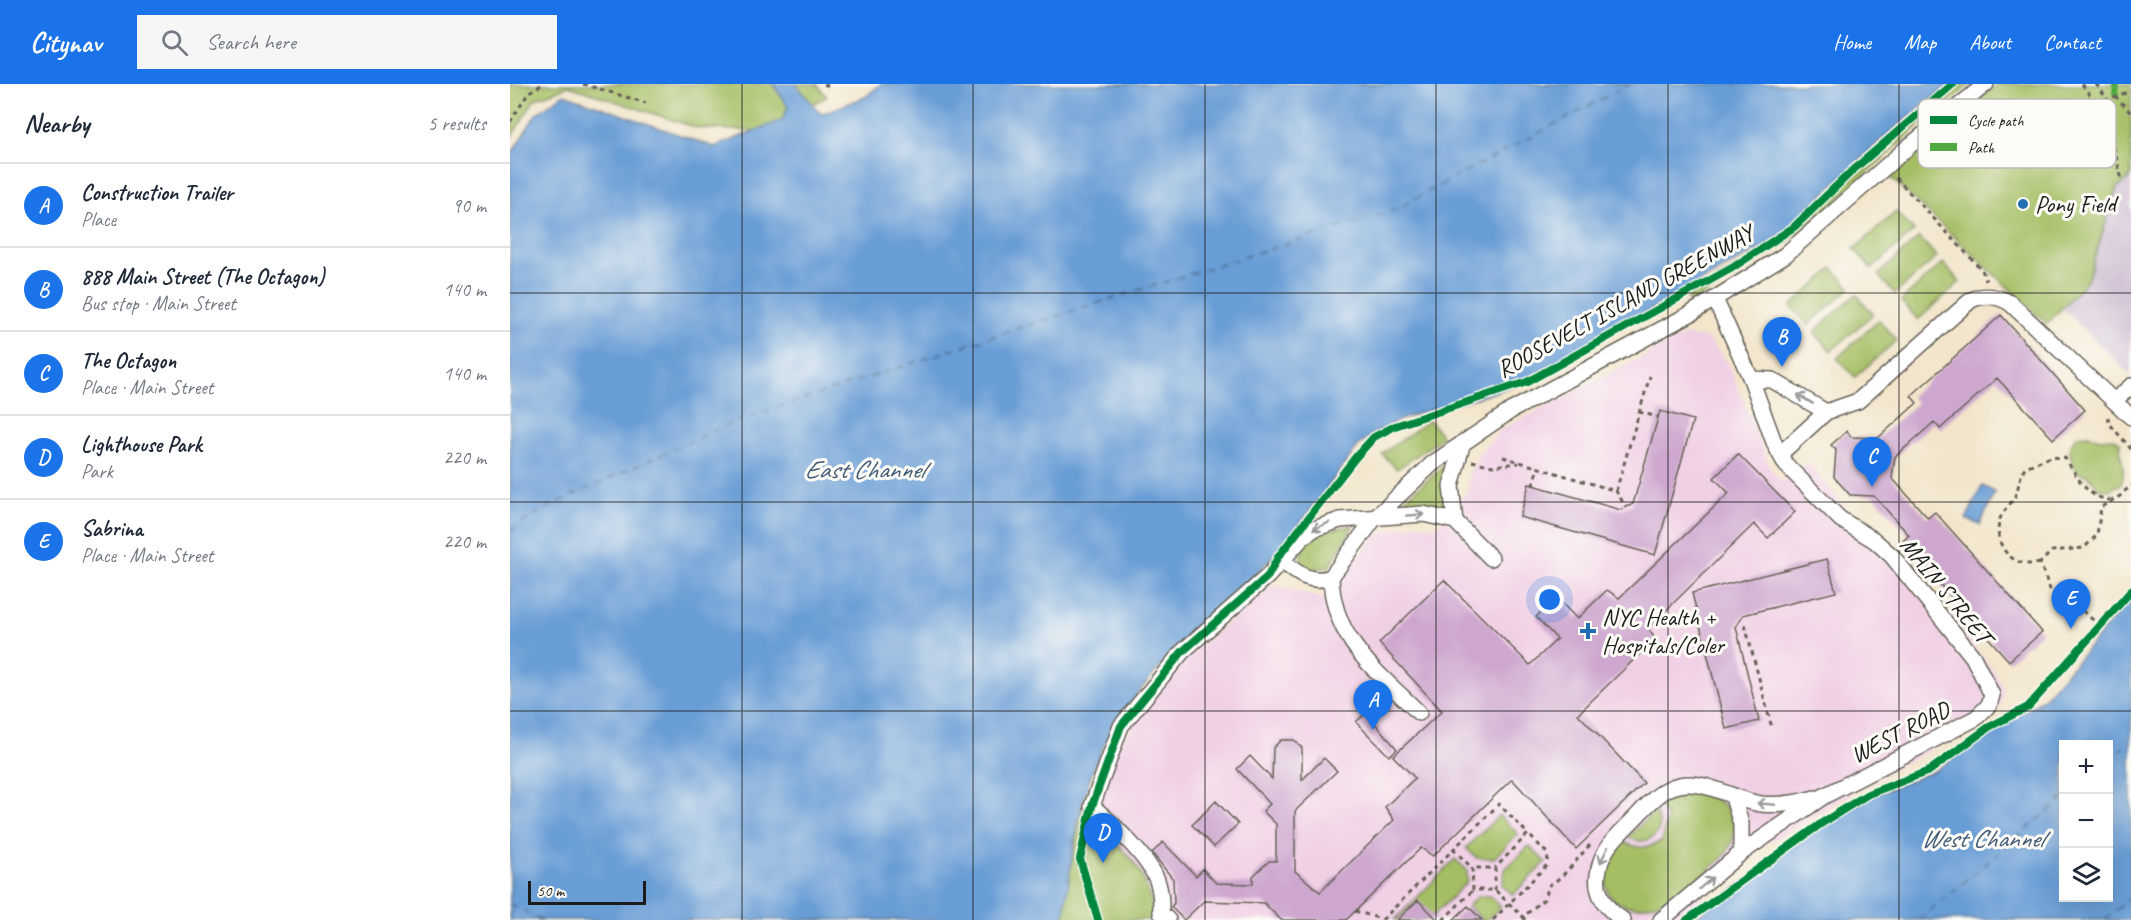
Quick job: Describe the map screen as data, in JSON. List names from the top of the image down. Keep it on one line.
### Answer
{"streets":{"street":["MAIN STREET","WEST ROAD"],"cycle path":["ROOSEVELT ISLAND GREENWAY"]},"crossings":[["MAIN STREET","WEST ROAD"]],"water":["East Channel","West Channel"],"places":{"other":["Pony Field"],"health":["NYC Health + Hospitals/Coler"]},"legend":["Cycle path","Path"],"scale_bar":"50 m","page":{"header":"Citynav","search":"Search here","nav":["Home","Map","About","Contact"],"heading":["Nearby","5 results"],"list":[{"mark":"A","name":"Construction Trailer","note":"Place","value":"90 m"},{"mark":"B","name":"888 Main Street (The Octagon)","note":"Bus stop · Main Street","value":"140 m"},{"mark":"C","name":"The Octagon","note":"Place · Main Street","value":"140 m"},{"mark":"D","name":"Lighthouse Park","note":"Park","value":"220 m"},{"mark":"E","name":"Sabrina","note":"Place · Main Street","value":"220 m"}],"pins":["B","C","E","A","D"],"map_buttons":["+","−"],"scale":"50 m"}}
